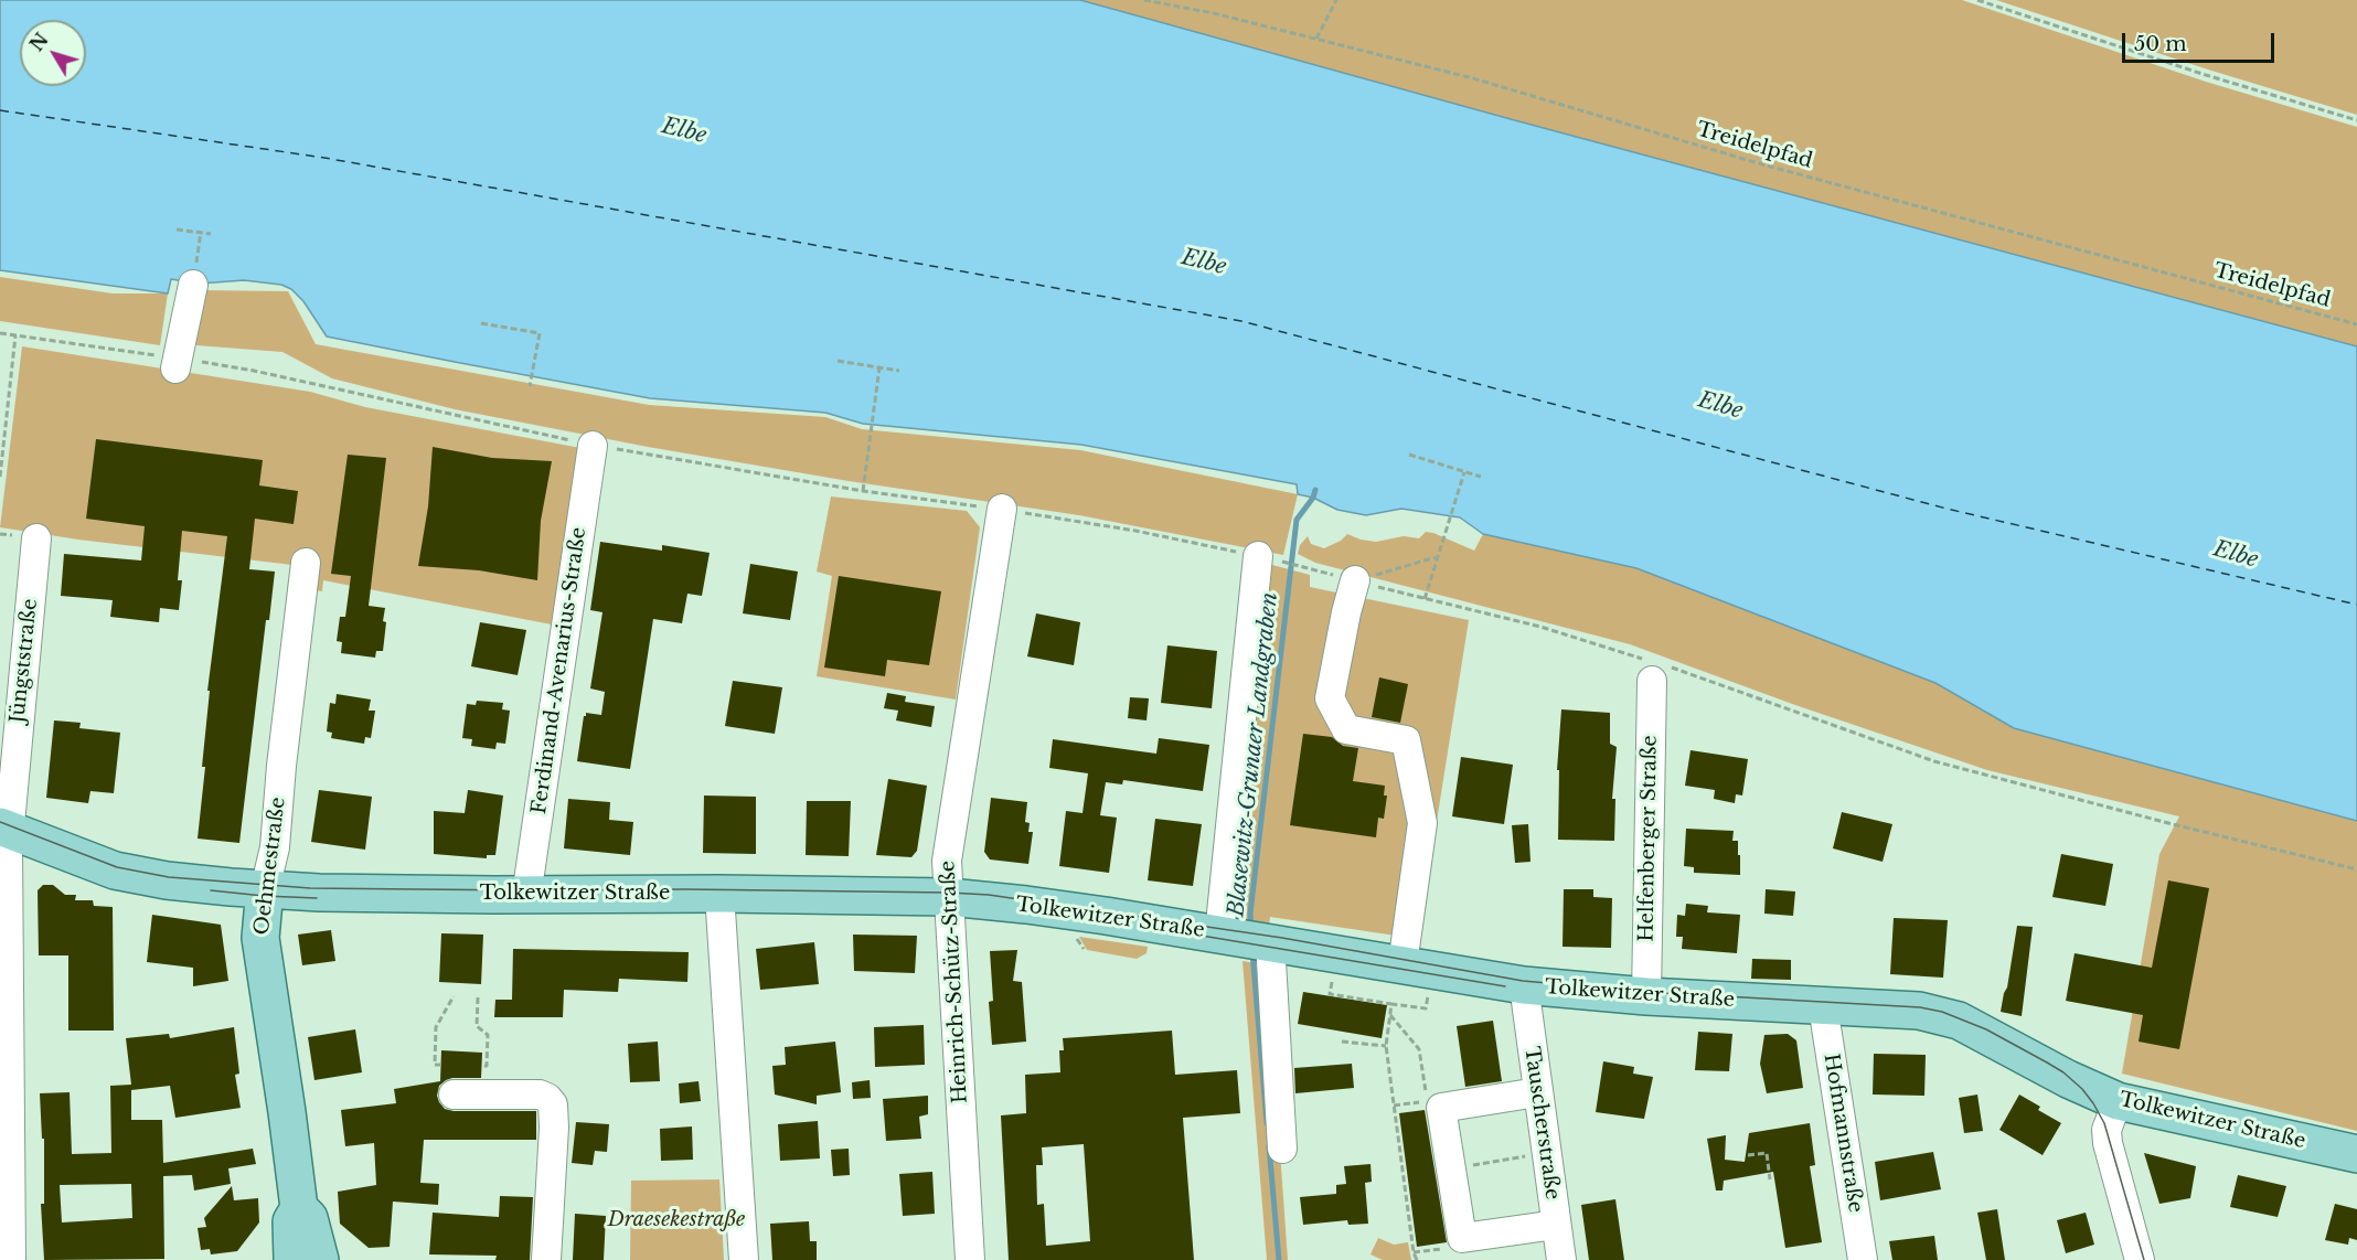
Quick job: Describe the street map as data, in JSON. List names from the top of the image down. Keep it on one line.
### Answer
{"streets":{"main road":["Oehmestraße","Tolkewitzer Straße"],"street":["Jüngststraße","Ferdinand-Avenarius-Straße","Helfenberger Straße","Heinrich-Schütz-Straße","Tauscherstraße","Hofmannstraße"],"path":["Treidelpfad"]},"crossings":[["Jüngststraße","Tolkewitzer Straße"],["Ferdinand-Avenarius-Straße","Tolkewitzer Straße"],["Helfenberger Straße","Tolkewitzer Straße"],["Oehmestraße","Tolkewitzer Straße"],["Tolkewitzer Straße","Heinrich-Schütz-Straße"],["Tolkewitzer Straße","Tauscherstraße"],["Tolkewitzer Straße","Hofmannstraße"]],"water":["Elbe","Blasewitz‐Grunaer Landgraben"],"parks":["Draesekestraße"],"scale_bar":"50 m","north":"top left"}
